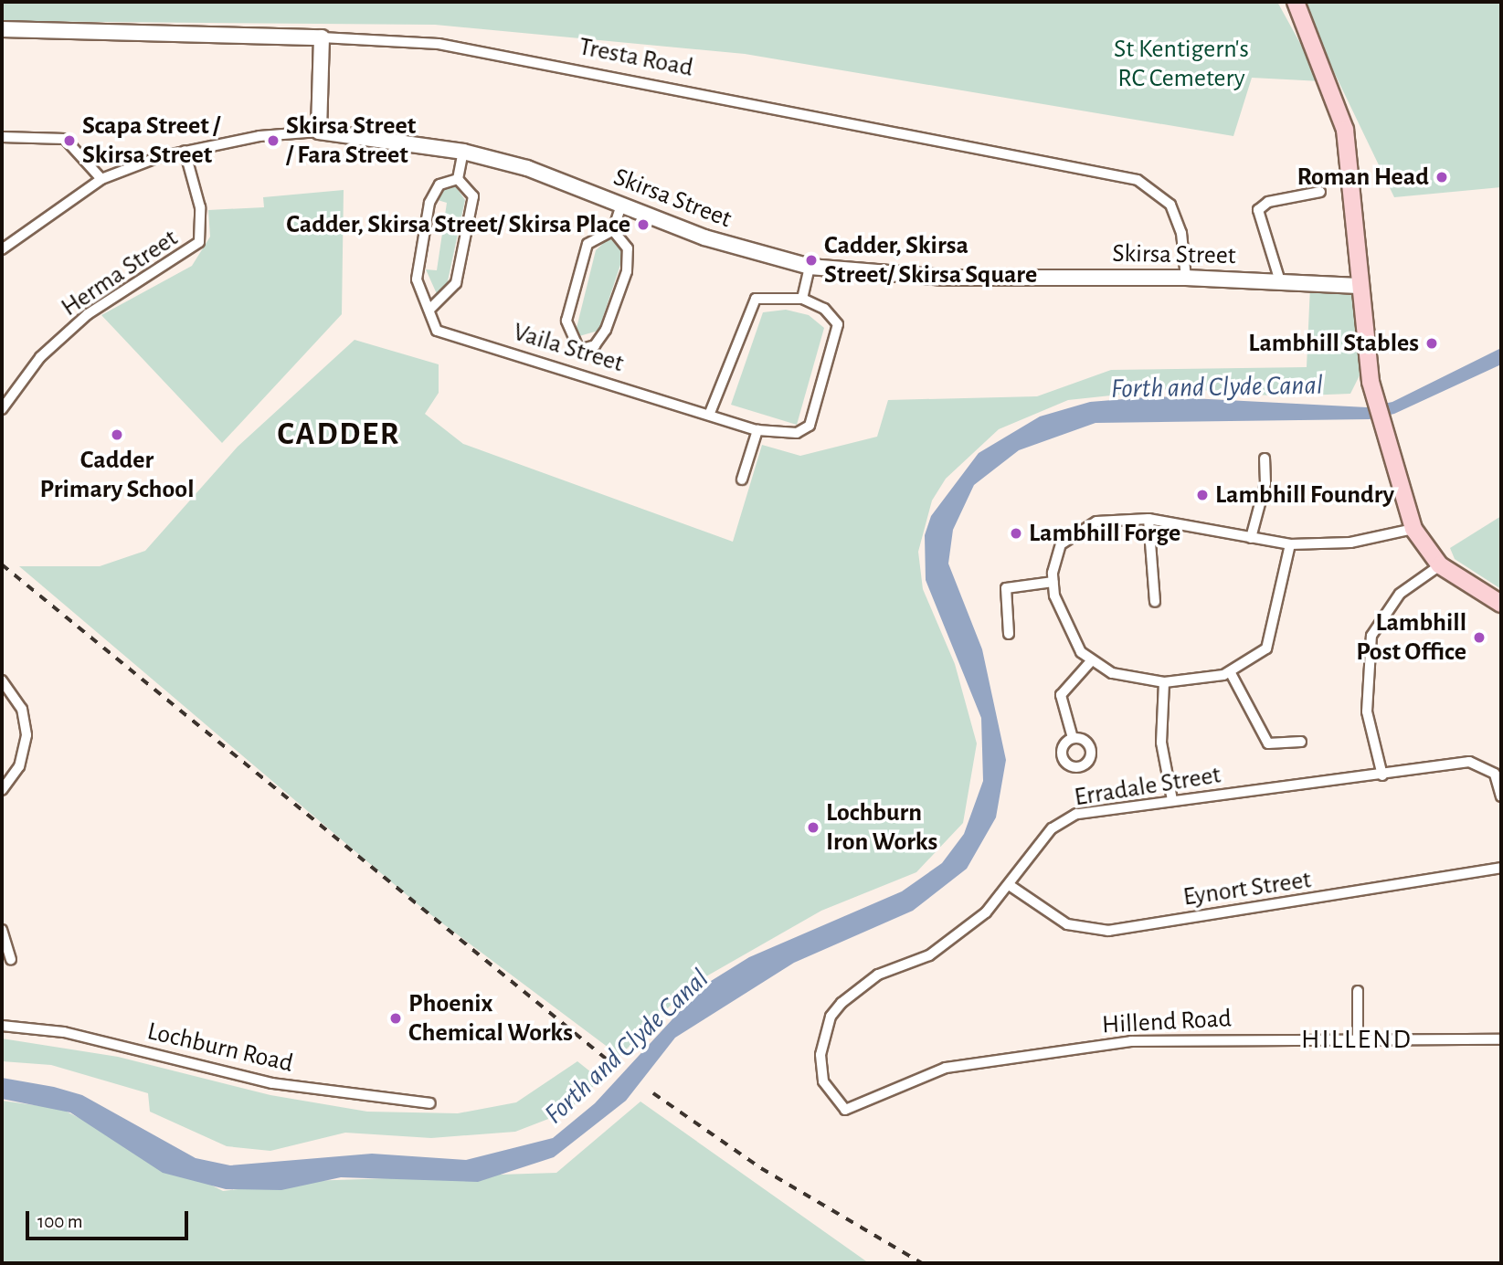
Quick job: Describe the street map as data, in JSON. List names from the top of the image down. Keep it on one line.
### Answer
{"streets":{"street":["Tresta Road","Skirsa Street","Herma Street","Vaila Street","Erradale Street","Eynort Street","Hillend Road","Lochburn Road"]},"crossings":[["Tresta Road","Skirsa Street"],["Skirsa Street","Herma Street"],["Erradale Street","Eynort Street"],["Erradale Street","Hillend Road"]],"districts":["CADDER","HILLEND"],"water":["Forth and Clyde Canal"],"parks":["St Kentigern's RC Cemetery"],"places":["Scapa Street / Skirsa Street","Skirsa Street / Fara Street","Roman Head","Cadder, Skirsa Street/ Skirsa Place","Cadder, Skirsa Street/ Skirsa Square","Lambhill Stables","Cadder Primary School","Lambhill Foundry","Lambhill Forge","Lambhill Post Office","Lochburn Iron Works","Phoenix Chemical Works"],"scale_bar":"100 m"}
